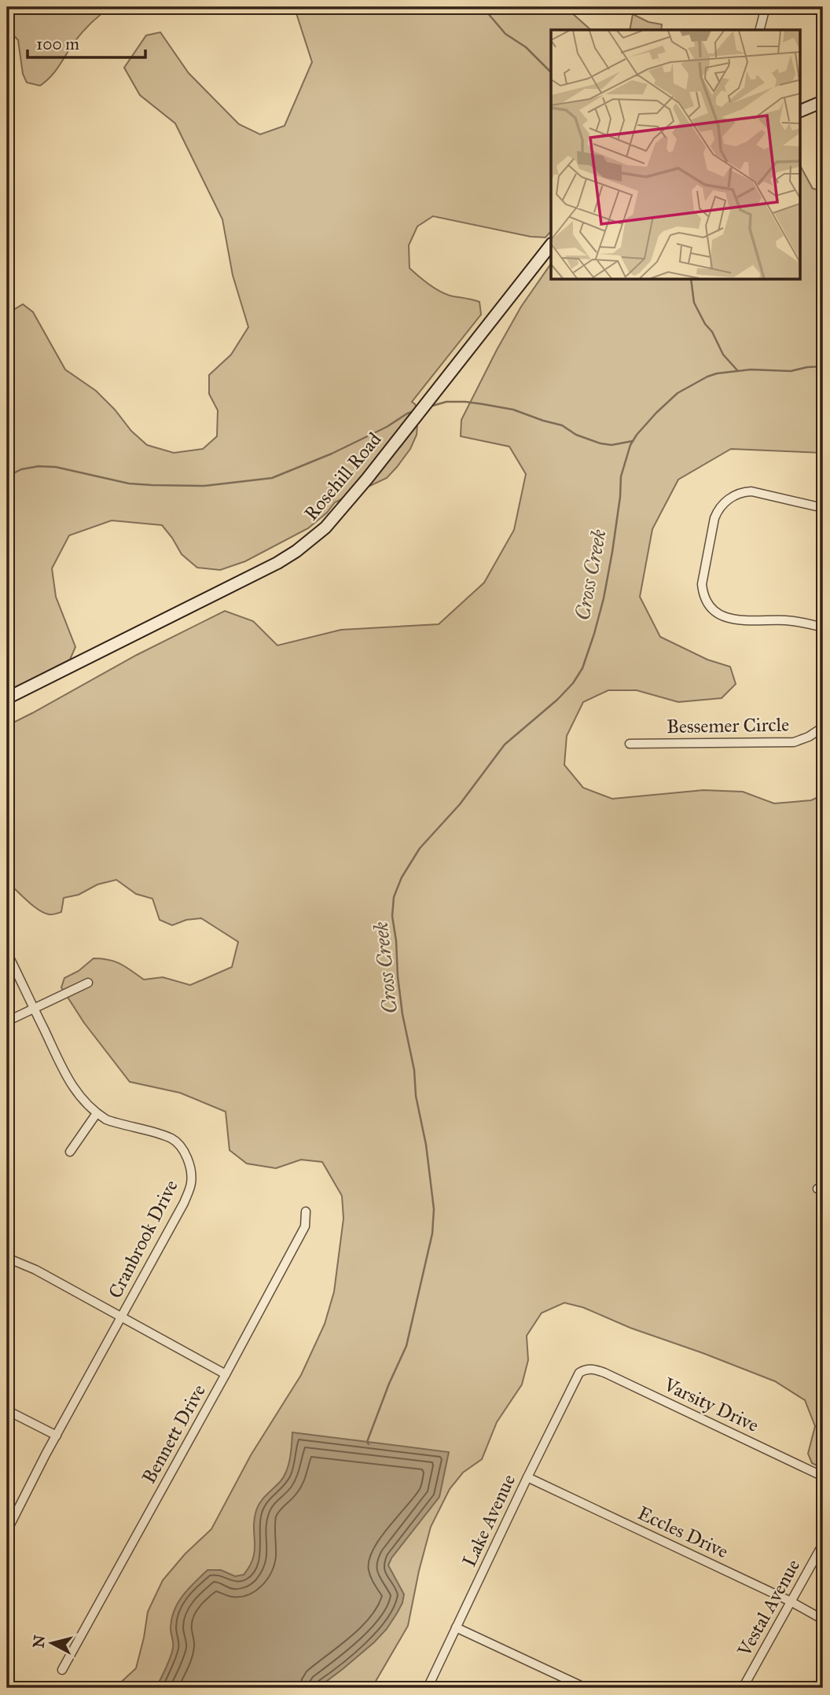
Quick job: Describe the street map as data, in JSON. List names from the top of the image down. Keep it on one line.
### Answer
{"streets":{"main road":["Rosehill Road"],"street":["Bessemer Circle","Cranbrook Drive","Varsity Drive","Bennett Drive","Lake Avenue","Eccles Drive","Vestal Avenue"]},"crossings":[["Varsity Drive","Lake Avenue"],["Lake Avenue","Eccles Drive"],["Eccles Drive","Vestal Avenue"]],"water":["Cross Creek"],"scale_bar":"100 m","north":"left"}
